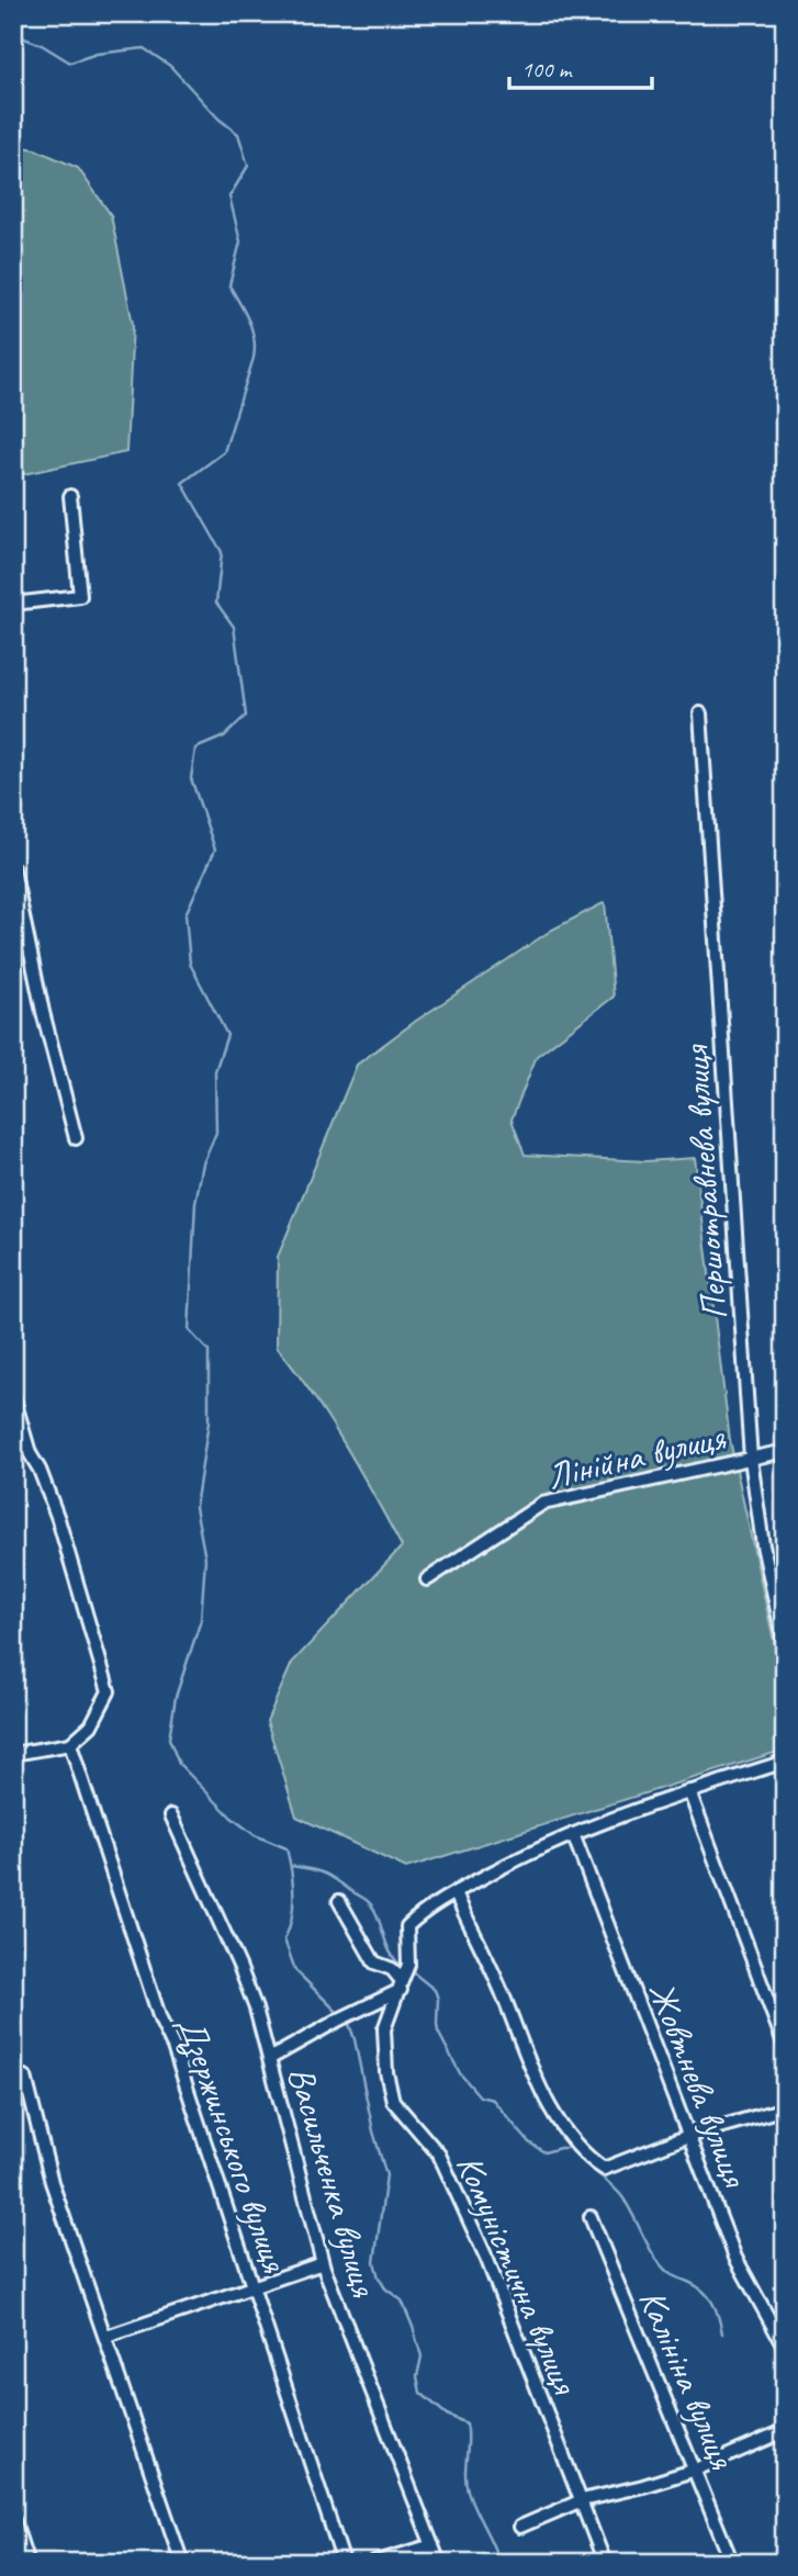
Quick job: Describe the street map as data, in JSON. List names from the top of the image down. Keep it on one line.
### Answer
{"streets":{"street":["Першотравнева вулиця","Лінійна вулиця","Жовтнева вулиця","Дзержинського вулиця","Васильченка вулиця","Комуністична вулиця","Калініна вулиця"]},"crossings":[["Першотравнева вулиця","Лінійна вулиця"]],"scale_bar":"100 m"}
